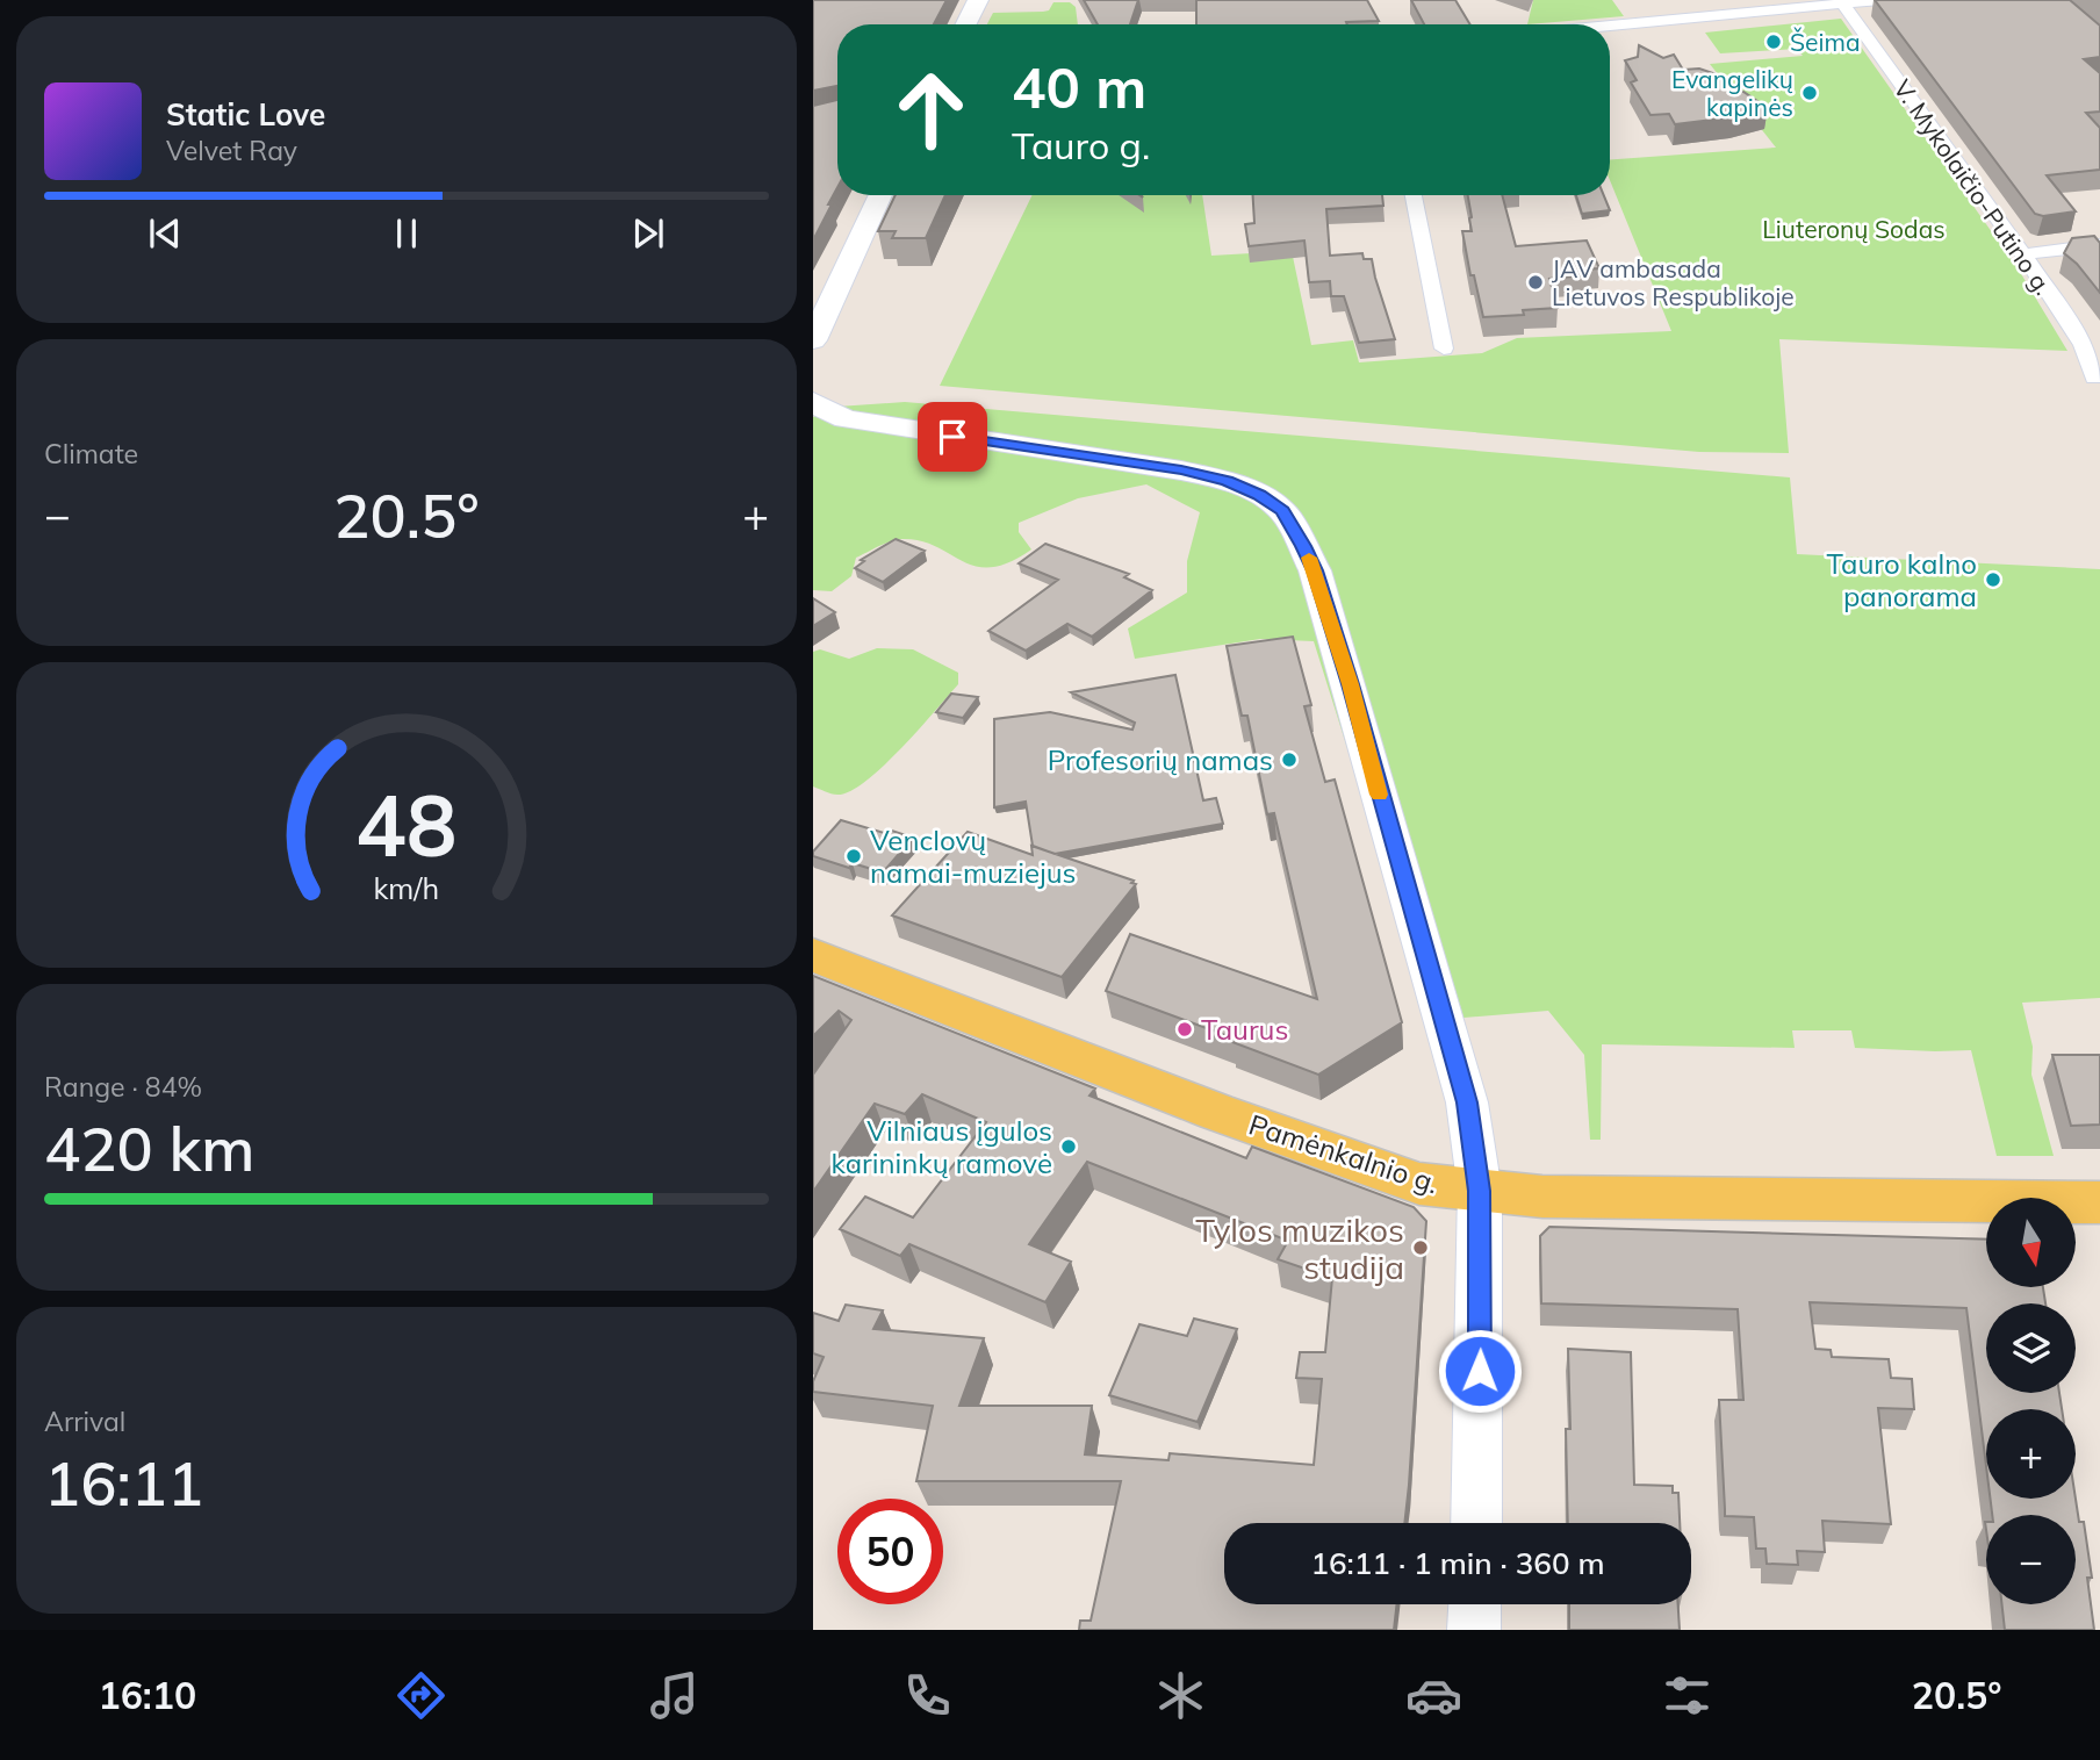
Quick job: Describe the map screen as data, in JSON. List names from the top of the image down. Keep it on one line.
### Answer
{"streets":{"main road":["Pamėnkalnio g."],"street":["V. Mykolaičio-Putino g."]},"parks":["Liuteronų Sodas"],"places":["Šeima","Evangelikų kapinės","JAV ambasada Lietuvos Respublikoje","Tauro kalno panorama","Profesorių namas","Venclovų namai-muziejus","Taurus","Vilniaus įgulos karininkų ramovė","Tylos muzikos studija"],"north":"bottom","page":{"turn":["40 m","Tauro g."],"song":["Static Love","Velvet Ray"],"tile":["Climate",["Range · 84%","420 km"],["Arrival","16:11"]],"heat":["−","20.5°","+"],"map_buttons":["+","−"],"limit":"50","trip":"16:11 · 1 min · 360 m","tabs":["16:10","20.5°"],"gauge":["48","km/h"]}}
